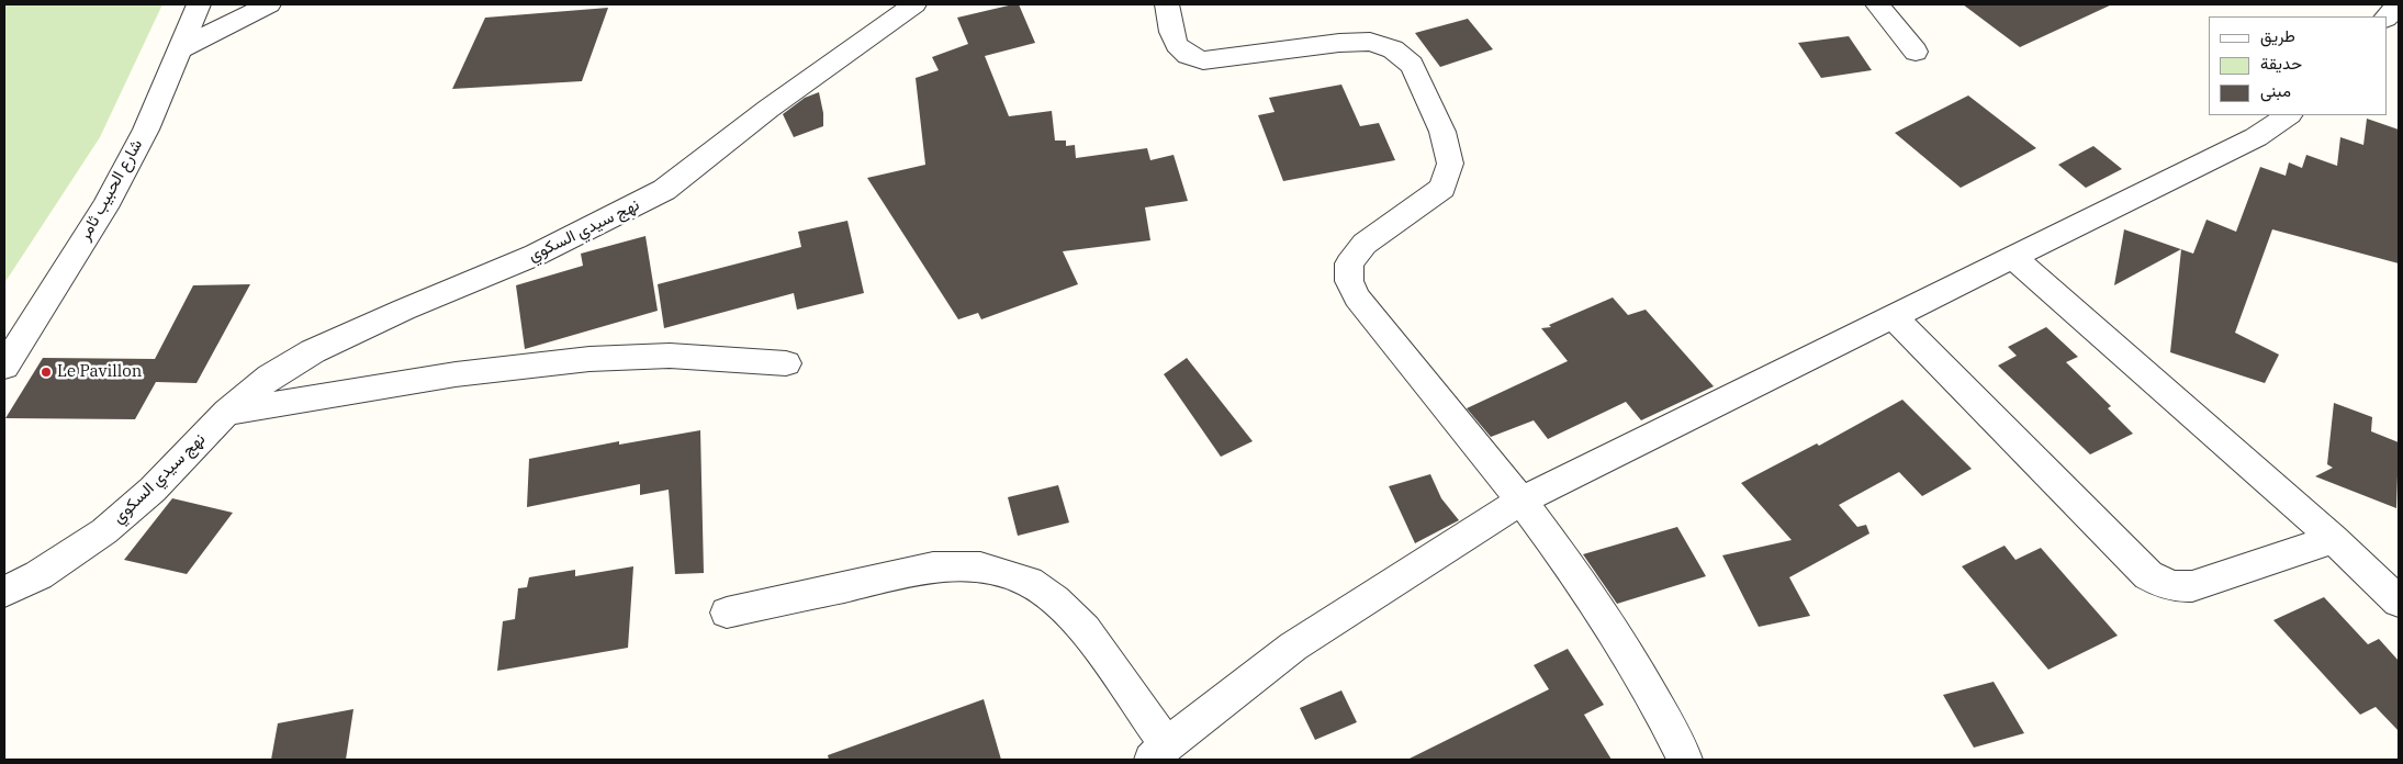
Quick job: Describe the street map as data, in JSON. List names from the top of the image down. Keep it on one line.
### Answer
{"streets":{"street":["شارع الحبيب ثامر","نهج سيدي السكوي"]},"places":["Le Pavillon"],"legend":["طريق","حديقة","مبنى"]}
